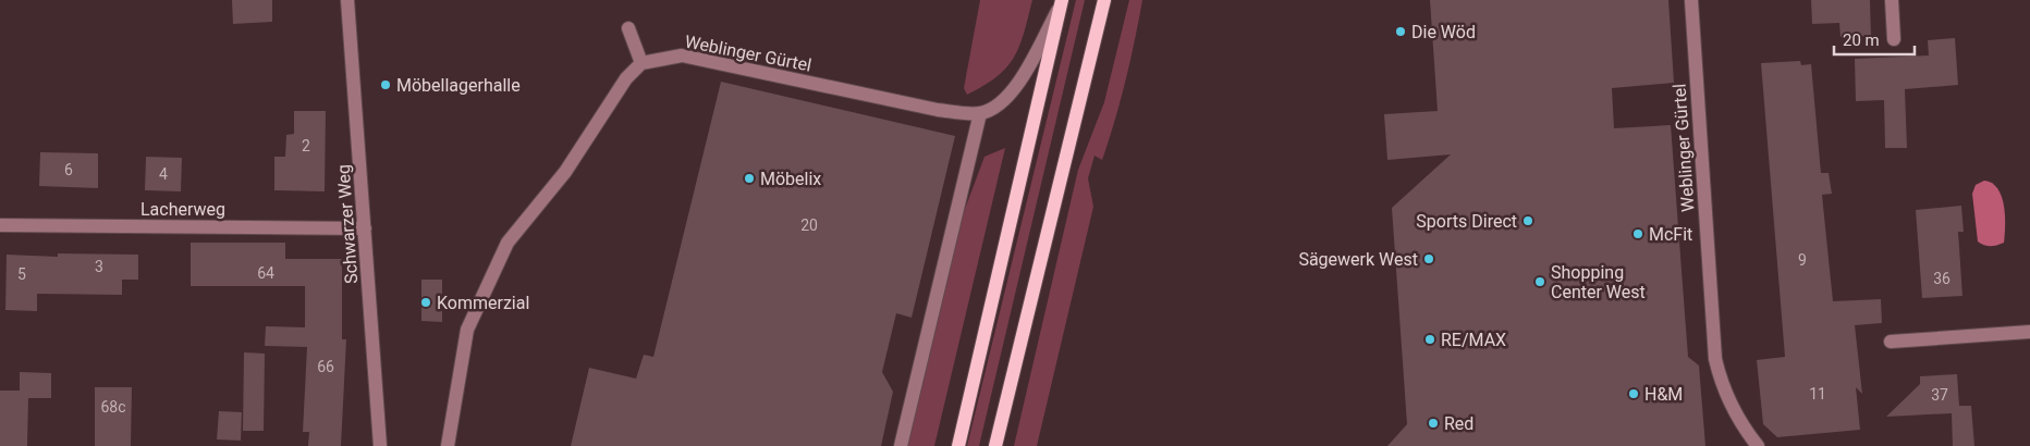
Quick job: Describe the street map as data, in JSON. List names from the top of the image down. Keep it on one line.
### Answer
{"streets":{"street":["Weblinger Gürtel","Lacherweg","Schwarzer Weg"]},"crossings":[["Lacherweg","Schwarzer Weg"]],"places":["Die Wöd","Möbellagerhalle","Möbelix","Sports Direct","McFit","Sägewerk West","Shopping Center West","Kommerzial","RE/MAX","H&M","Red"],"house_numbers":["2","6","4","20","9","3","64","5","36","66","11","37","68c"],"scale_bar":"20 m"}
